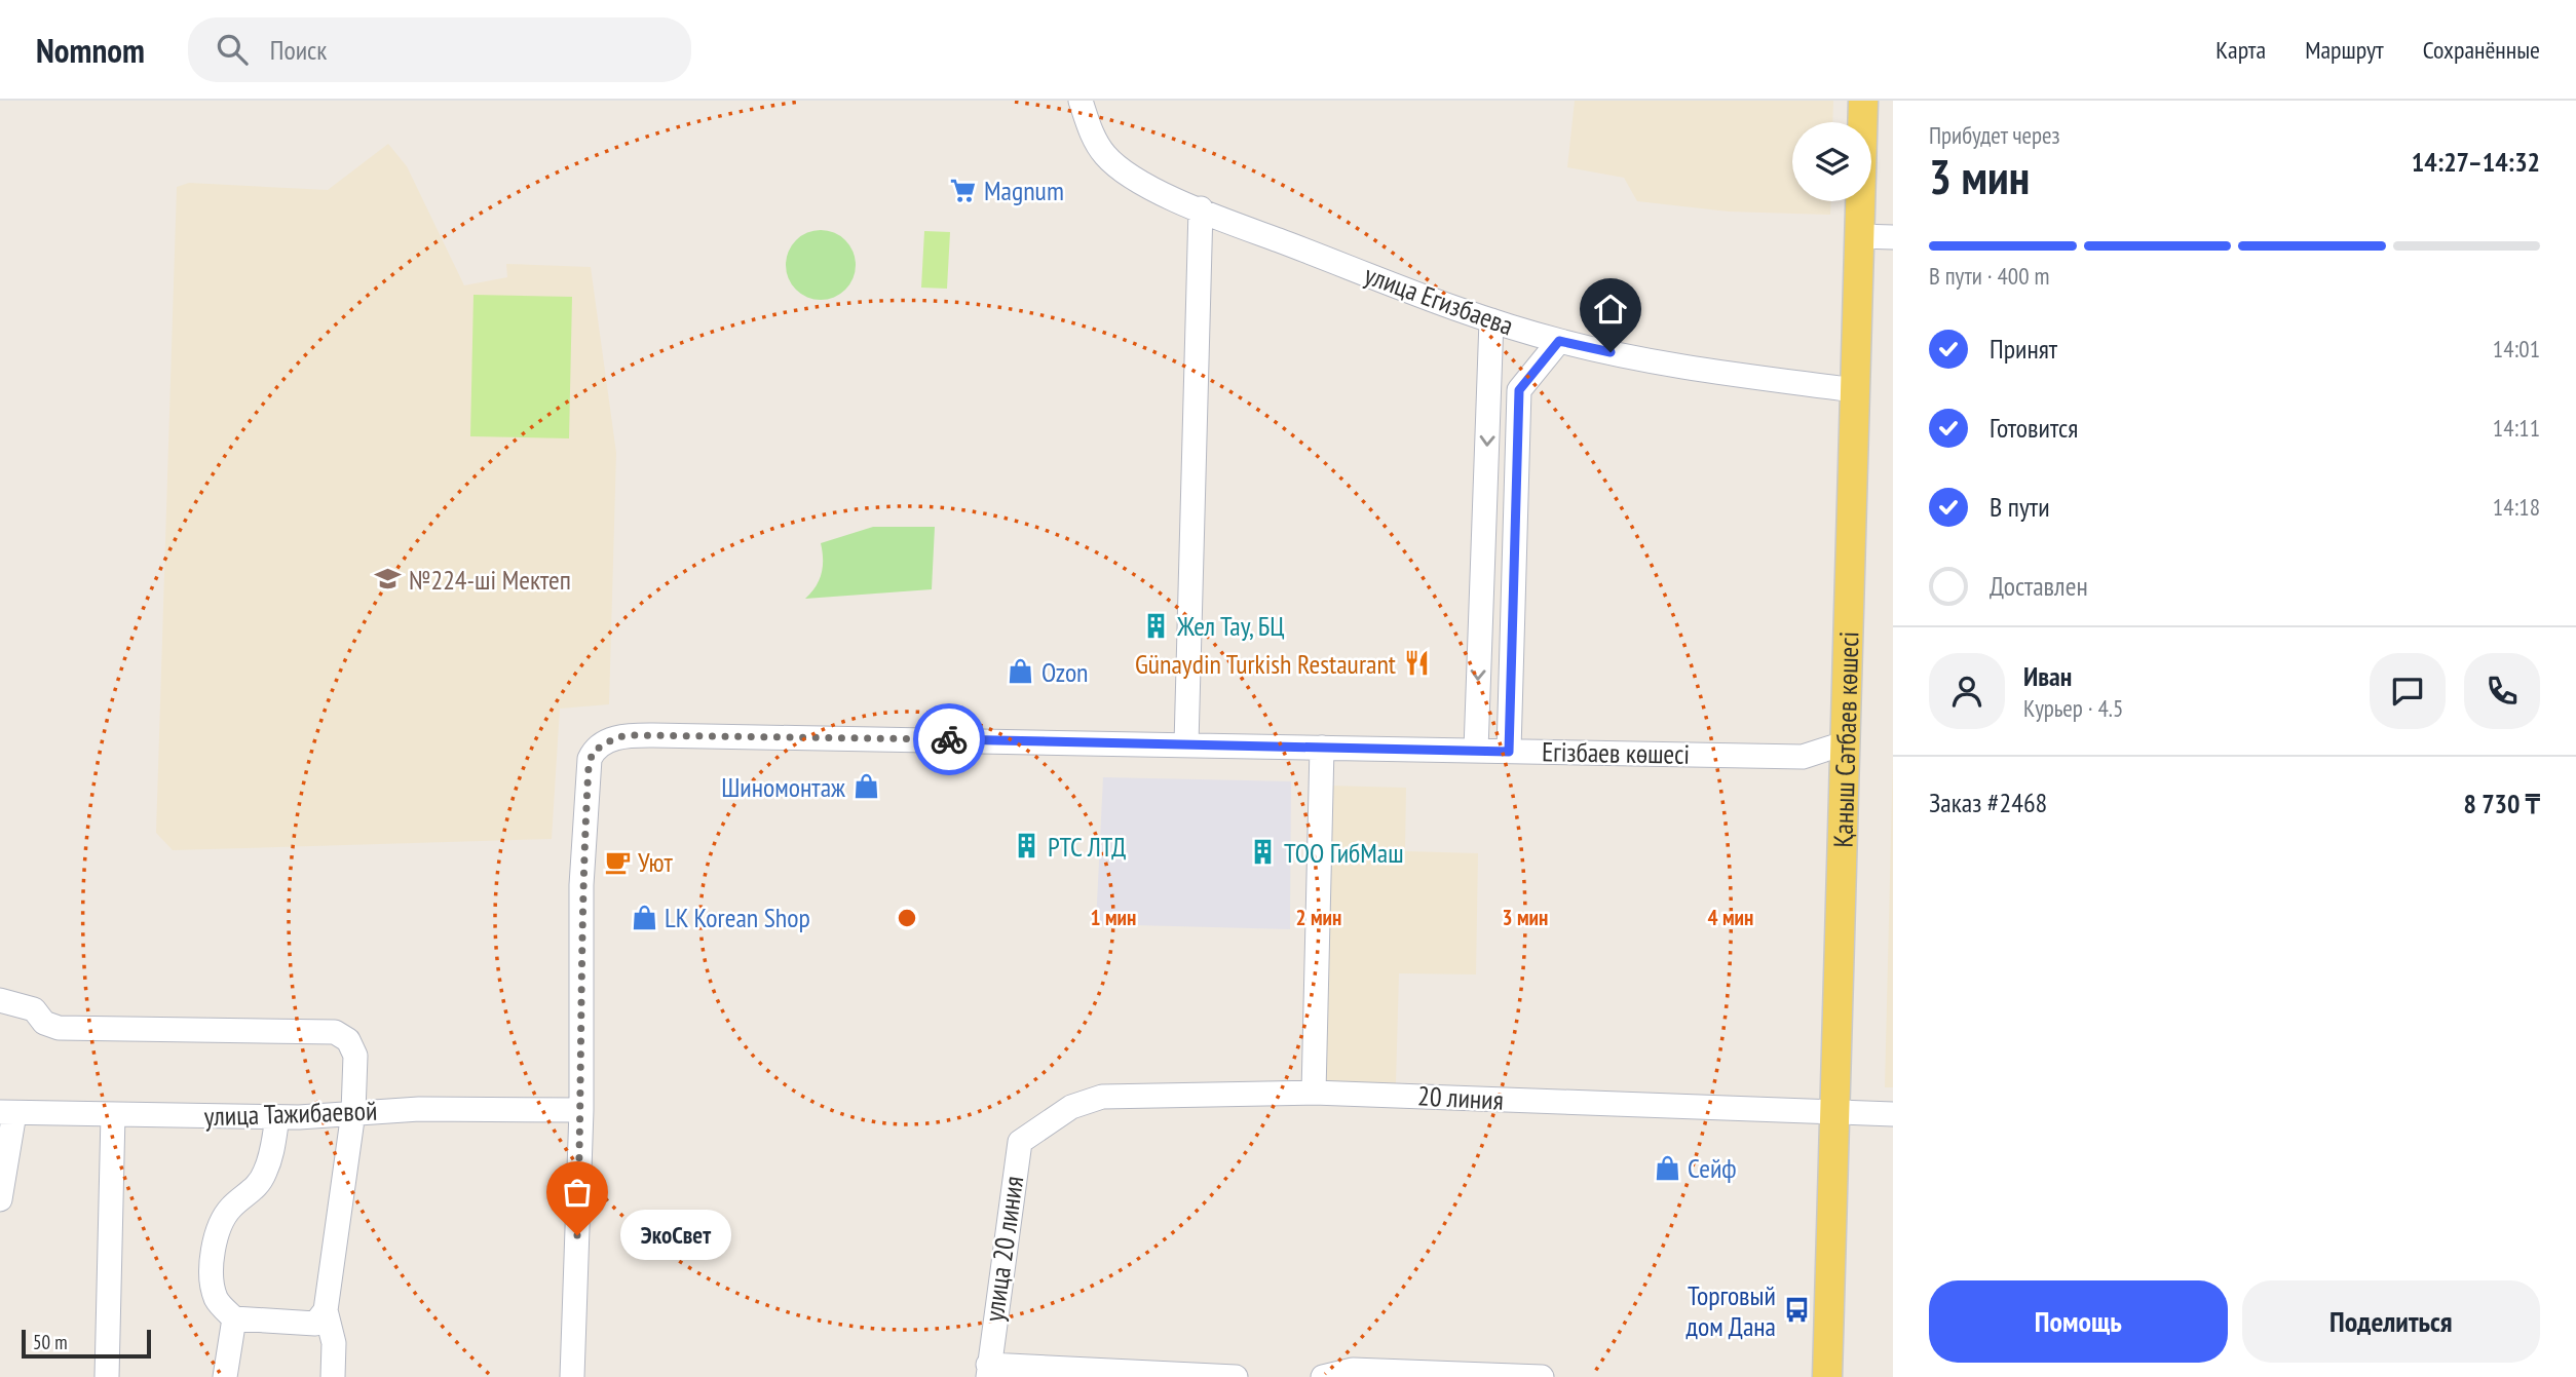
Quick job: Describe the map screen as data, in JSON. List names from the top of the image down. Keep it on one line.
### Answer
{"streets":{"main road":["Қаныш Сәтбаев көшесі"],"street":["улица Егизбаева","Егізбаев көшесі","20 линия","улица Тажибаевой","улица 20 линия"]},"crossings":[["улица Егизбаева","Қаныш Сәтбаев көшесі"],["Қаныш Сәтбаев көшесі","Егізбаев көшесі"],["Қаныш Сәтбаев көшесі","20 линия"],["Егізбаев көшесі","улица Тажибаевой"],["20 линия","улица 20 линия"]],"places":{"supermarket":["Magnum"],"school or university":["№224-ші Мектеп"],"building":["Жел Тау, БЦ","РТС ЛТД","ТОО ГибМаш"],"restaurant":["Günaydin Turkish Restaurant"],"shop":["Ozon","Шиномонтаж","LK Korean Shop","Сейф"],"cafe":["Уют"],"other":["ЭкоСвет"],"bus stop":["Торговый дом Дана"]},"scale_bar":"50 m","page":{"header":"Nomnom","search":"Поиск","nav":["Карта","Маршрут","Сохранённые"],"heading":["3 мин","Прибудет через","14:27–14:32"],"panel":["Иван","Курьер · 4.5","Заказ #2468","8 730 ₸"],"bar":"В пути · 400 m","list":[["Принят","14:01"],["Готовится","14:11"],["В пути","14:18"],"Доставлен"],"bubble":"ЭкоСвет","buttons":["Помощь","Поделиться"],"scale":"50 m"},"rings":["1 мин","2 мин","3 мин","4 мин"]}
